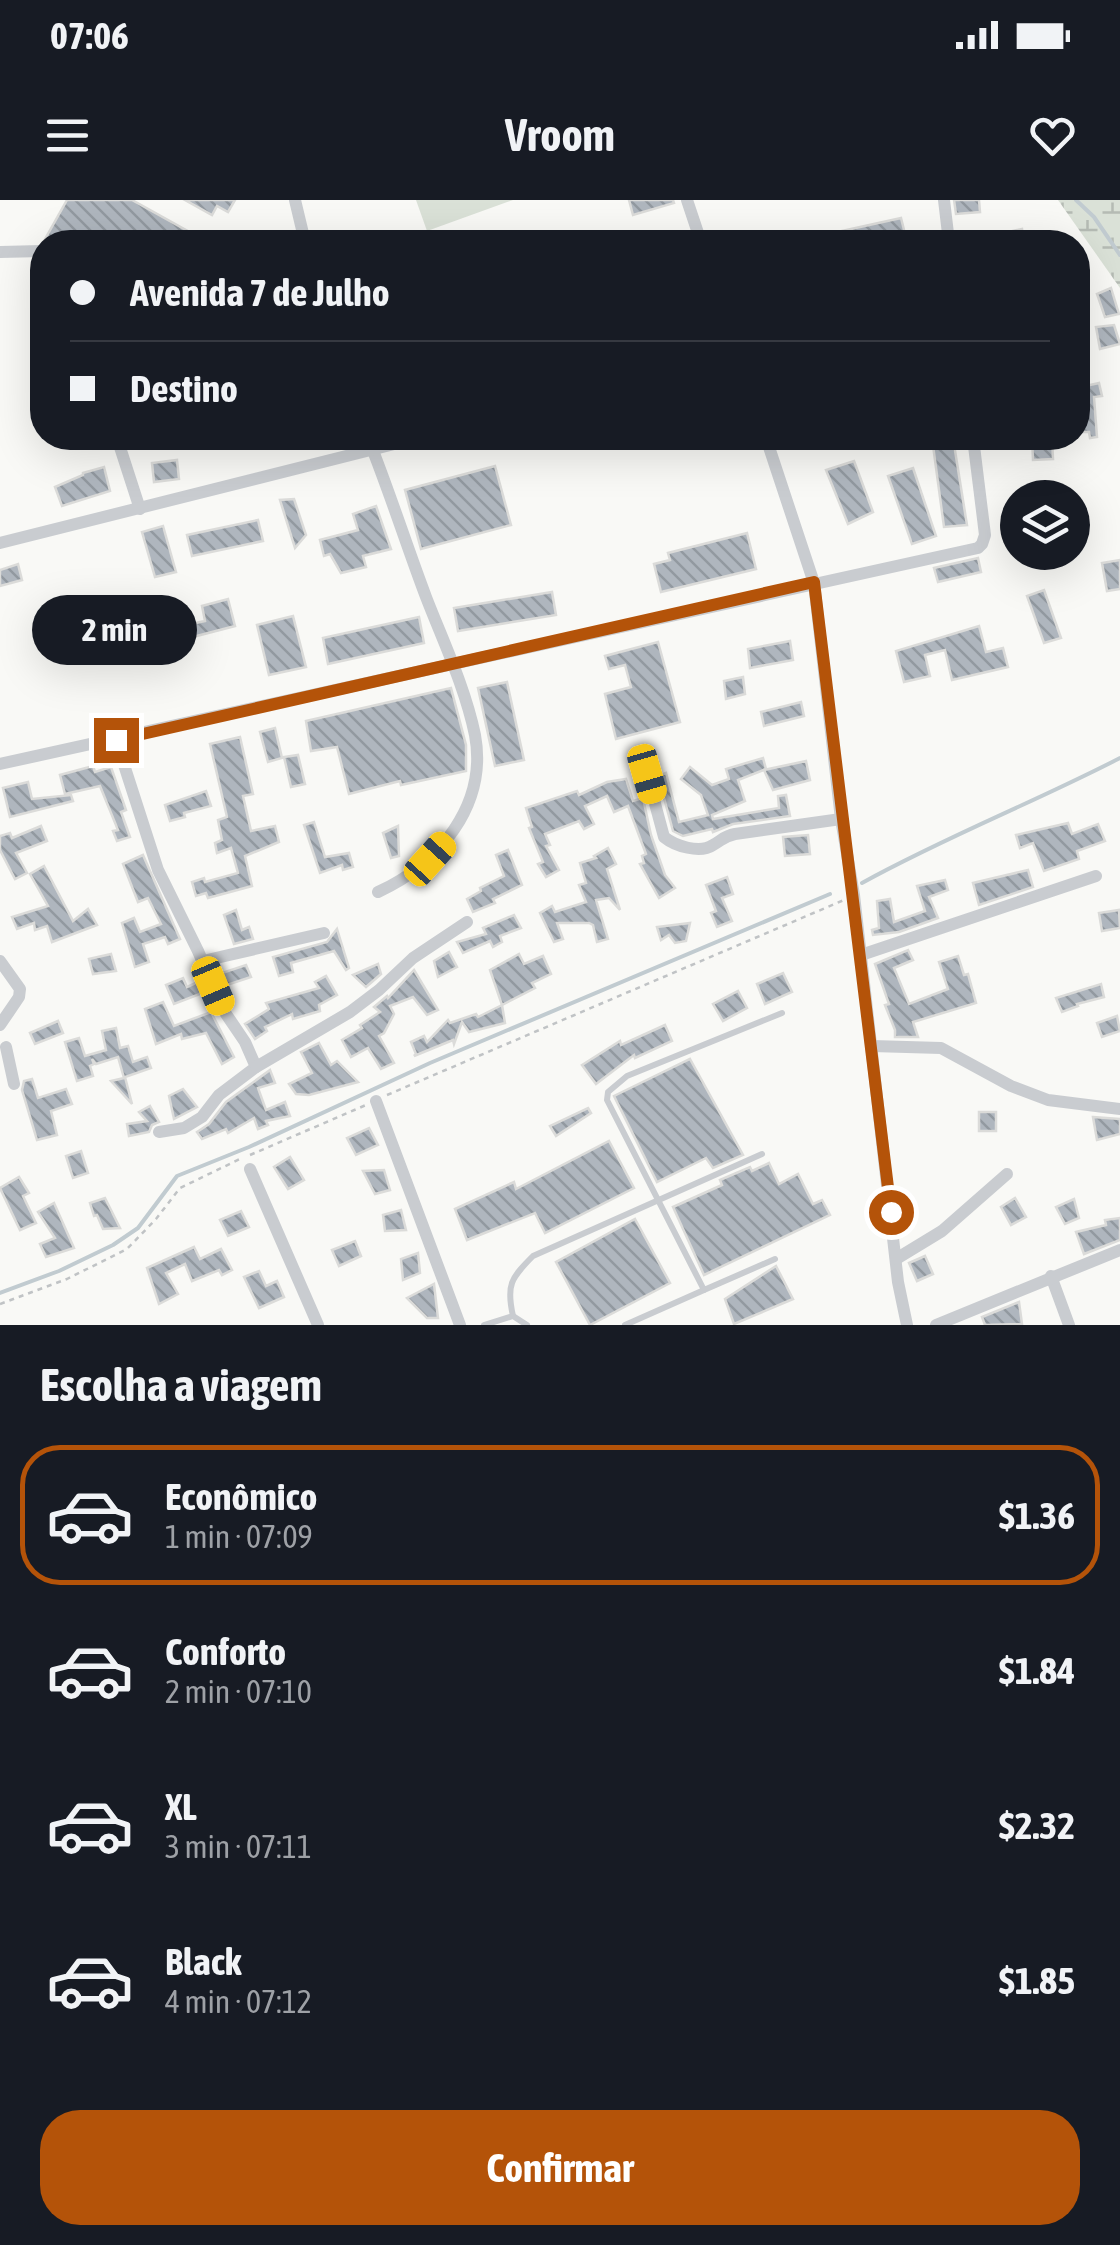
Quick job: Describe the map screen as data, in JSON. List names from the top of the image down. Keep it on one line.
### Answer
{"page":{"status":"07:06","header":"Vroom","banner":["Avenida 7 de Julho","Destino"],"bubble":"2 min","heading":"Escolha a viagem","list":[{"name":"Econômico","note":"1 min · 07:09","value":"$1.36"},{"name":"Conforto","note":"2 min · 07:10","value":"$1.84"},{"name":"XL","note":"3 min · 07:11","value":"$2.32"},{"name":"Black","note":"4 min · 07:12","value":"$1.85"}],"buttons":"Confirmar"}}
